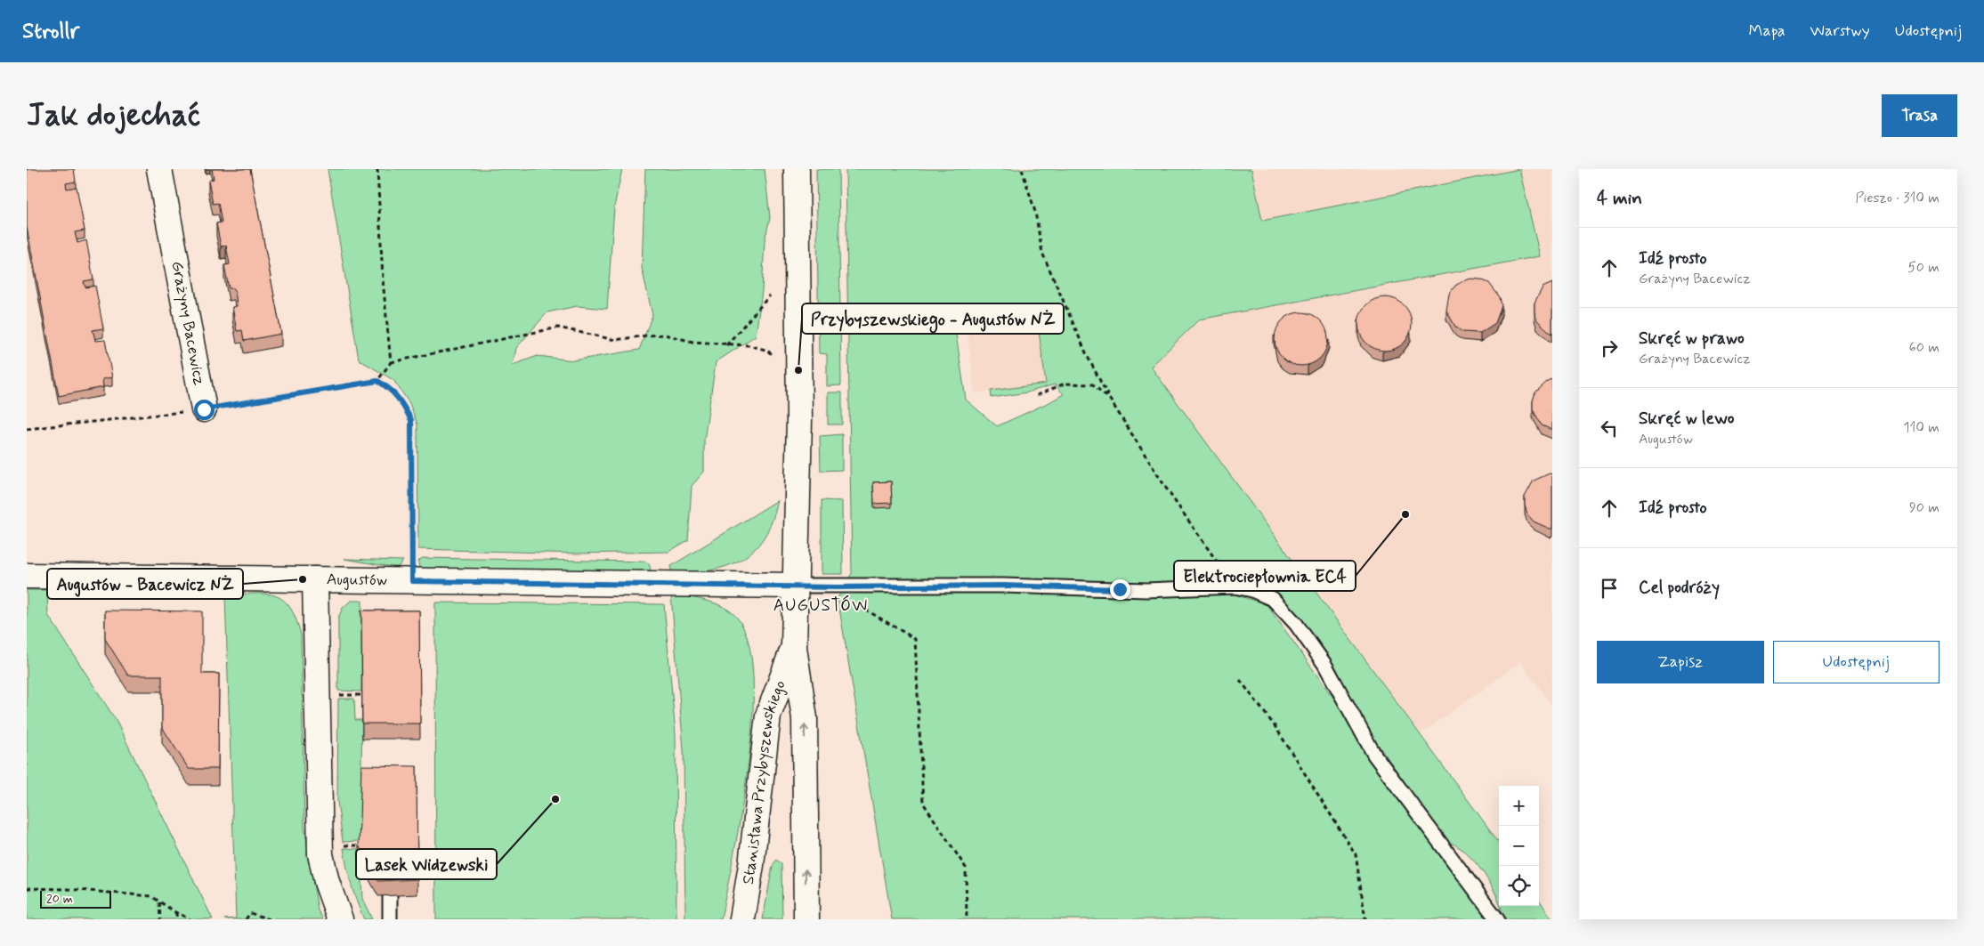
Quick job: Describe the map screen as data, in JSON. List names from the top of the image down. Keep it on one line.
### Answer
{"streets":{"street":["Grażyny Bacewicz","Augustów","Stanisława Przybyszewskiego"]},"crossings":[["Augustów","Stanisława Przybyszewskiego"]],"districts":["AUGUSTÓW"],"places":["Przybyszewskiego - Augustów NŻ","Elektrociepłownia EC4","Augustów - Bacewicz NŻ","Lasek Widzewski"],"scale_bar":"20 m","page":{"header":"Strollr","nav":["Mapa","Warstwy","Udostępnij"],"buttons":["Trasa",["Zapisz","Udostępnij"]],"title":"Jak dojechać","heading":["4 min","Pieszo · 310 m"],"list":[["Idź prosto","Grażyny Bacewicz","50 m"],["Skręć w prawo","Grażyny Bacewicz","60 m"],["Skręć w lewo","Augustów","110 m"],["Idź prosto","90 m"],"Cel podróży"],"map_buttons":["+","−"],"scale":"20 m"}}
